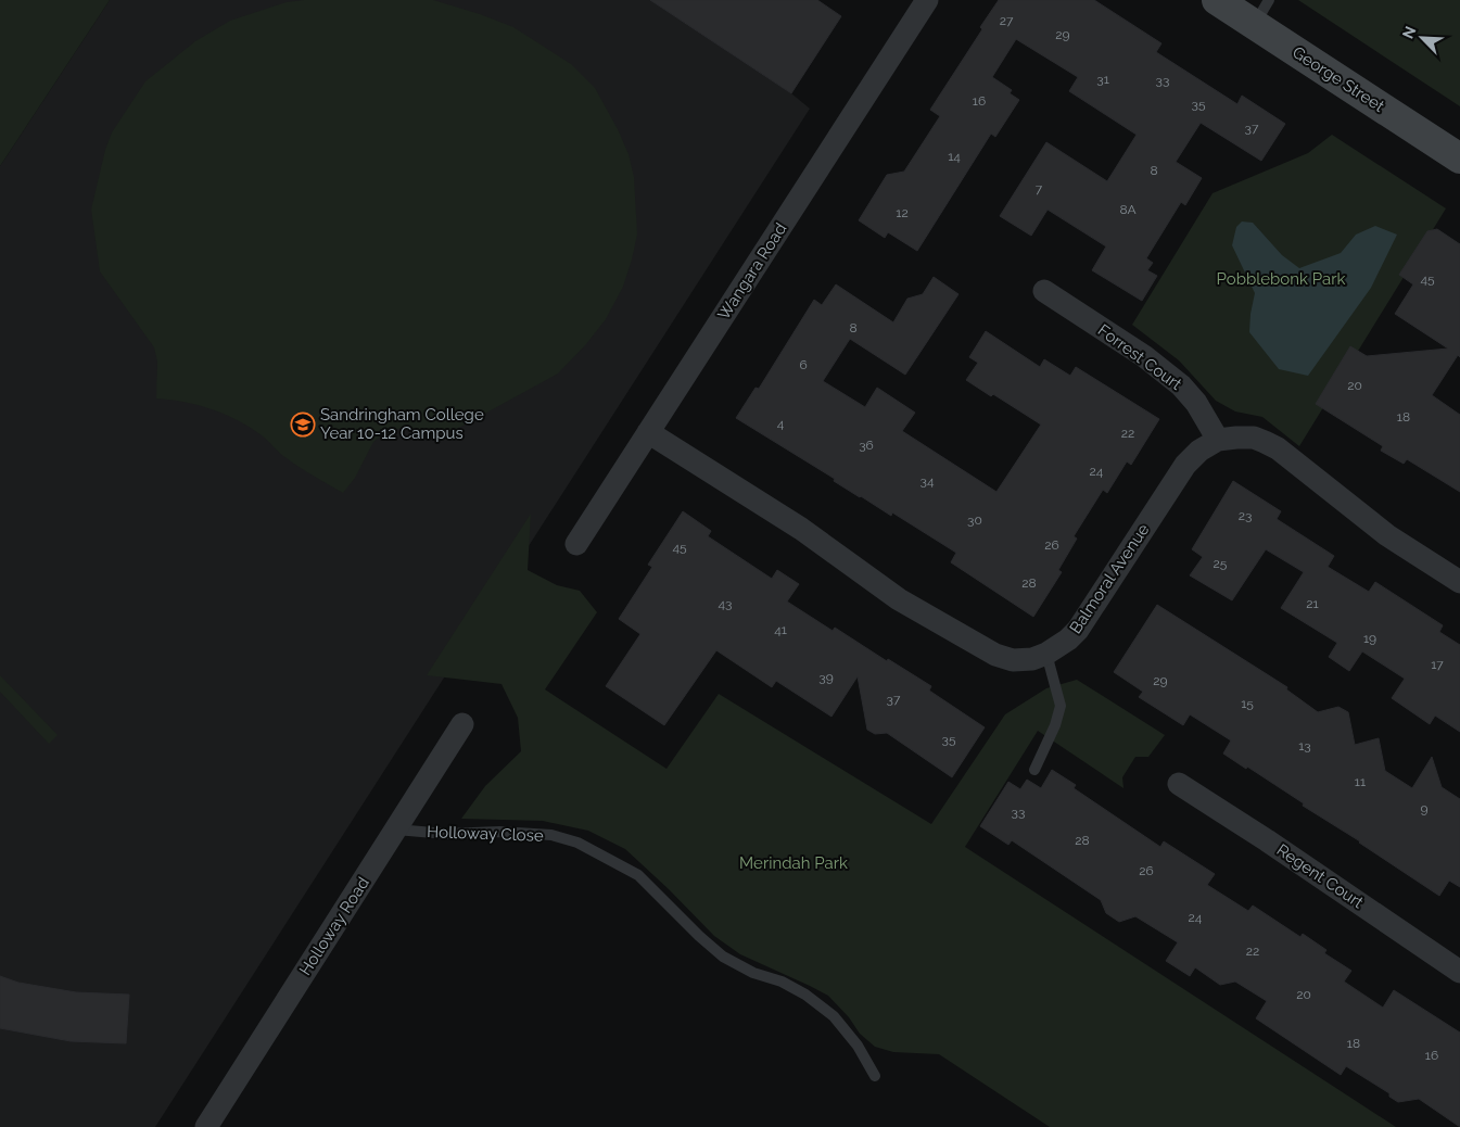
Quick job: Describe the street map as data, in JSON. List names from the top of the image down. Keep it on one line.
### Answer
{"streets":{"street":["George Street","Wangara Road","Forrest Court","Balmoral Avenue","Regent Court","Holloway Road"],"lane":["Holloway Close"]},"crossings":[["Wangara Road","Balmoral Avenue"],["Forrest Court","Balmoral Avenue"],["Holloway Close","Holloway Road"]],"parks":["Pobblebonk Park","Merindah Park"],"places":{"school or university":["Sandringham College Year 10-12 Campus"]},"house_numbers":["27","29","31","33","16","35","37","14","8","7","8A","12","45","8","6","20","18","4","22","36","24","34","23","30","26","45","25","28","43","21","41","19","17","39","29","37","15","35","13","11","9","33","28","26","24","22","20","18","16"],"north":"top left"}
